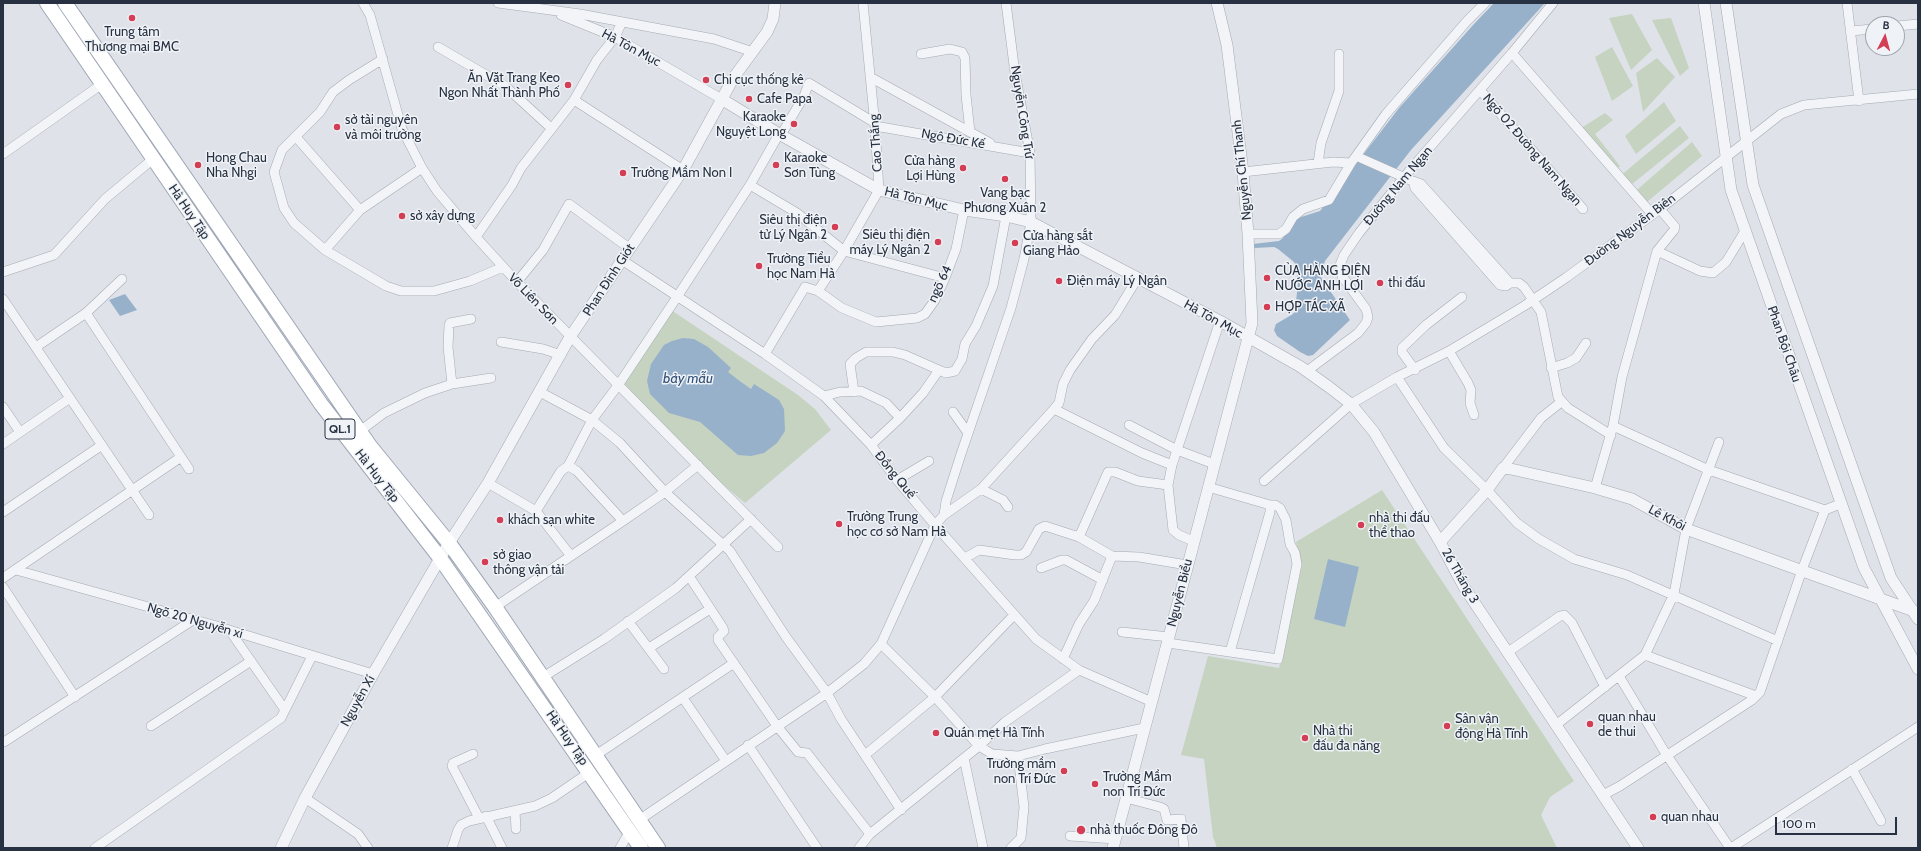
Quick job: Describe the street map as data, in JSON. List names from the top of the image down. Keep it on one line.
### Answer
{"streets":{"main road":["Hà Huy Tập","QL.1"],"street":["Hà Tôn Mục","Nguyễn Công Trứ","Ngô Đức Kế","Cao Thắng","Ngõ 02 Đường Nam Ngạn","Nguyễn Chí Thanh","Đường Nam Ngạn","Đường Nguyễn Biên","Phan Đình Giót","ngõ 64","Võ Liên Sơn","Phan Bội Châu","Đồng Quế","Lê Khôi","26 Tháng 3","Nguyễn Biểu","Ngõ 20 Nguyễn xí","Nguyễn Xí"]},"crossings":[["Hà Tôn Mục","Nguyễn Công Trứ"],["Hà Tôn Mục","Cao Thắng"],["Hà Tôn Mục","Nguyễn Chí Thanh"],["Hà Tôn Mục","Phan Đình Giót"],["Hà Tôn Mục","ngõ 64"],["Hà Tôn Mục","26 Tháng 3"],["Hà Tôn Mục","Nguyễn Biểu"],["Nguyễn Công Trứ","Ngô Đức Kế"],["Ngô Đức Kế","Cao Thắng"],["Cao Thắng","ngõ 64"],["Ngõ 02 Đường Nam Ngạn","Đường Nam Ngạn"],["Nguyễn Chí Thanh","26 Tháng 3"],["Nguyễn Chí Thanh","Nguyễn Biểu"],["Đường Nam Ngạn","26 Tháng 3"],["Hà Huy Tập","Phan Đình Giót"],["Hà Huy Tập","Nguyễn Xí"],["Đường Nguyễn Biên","Phan Bội Châu"],["Đường Nguyễn Biên","26 Tháng 3"],["Phan Đình Giót","Võ Liên Sơn"],["Phan Đình Giót","Đồng Quế"],["Phan Đình Giót","Nguyễn Xí"],["Phan Bội Châu","Lê Khôi"],["Đồng Quế","Nguyễn Biểu"],["26 Tháng 3","Nguyễn Biểu"],["Ngõ 20 Nguyễn xí","Nguyễn Xí"]],"water":["bảy mẫu"],"places":["Trung tâm Thương mại BMC","Chi cục thống kê","Ăn Vặt Trang Keo Ngon Nhất Thành Phố","Cafe Papa","Karaoke Nguyệt Long","sở tài nguyên và môi trường","Hong Chau Nha Nhgi","Karaoke Sơn Tùng","Cửa hàng Lợi Hùng","Trường Mầm Non I","Vang bạc Phương Xuân 2","sở xây dựng","Siêu thị điện tử Lý Ngân 2","Siêu thị điện máy Lý Ngân 2","Cửa hàng sắt Giang Hảo","Trường Tiểu học Nam Hà","CỦA HÀNG ĐIỆN NƯỚC ANH LỢI","Điện máy Lý Ngân","thi đấu","HỢP TÁC XÃ","khách sạn white","Trường Trung học cơ sở Nam Hà","nhà thi đấu thể thao","sở giao thông vận tải","quan nhau de thui","Sân vận động Hà Tĩnh","Quán mẹt Hà Tĩnh","Nhà thi đấu đa năng","Trường mầm non Trí Đức","Trường Mầm non Trí Đức","quan nhau","nhà thuốc Đông Đô"],"scale_bar":"100 m","north":"top"}
